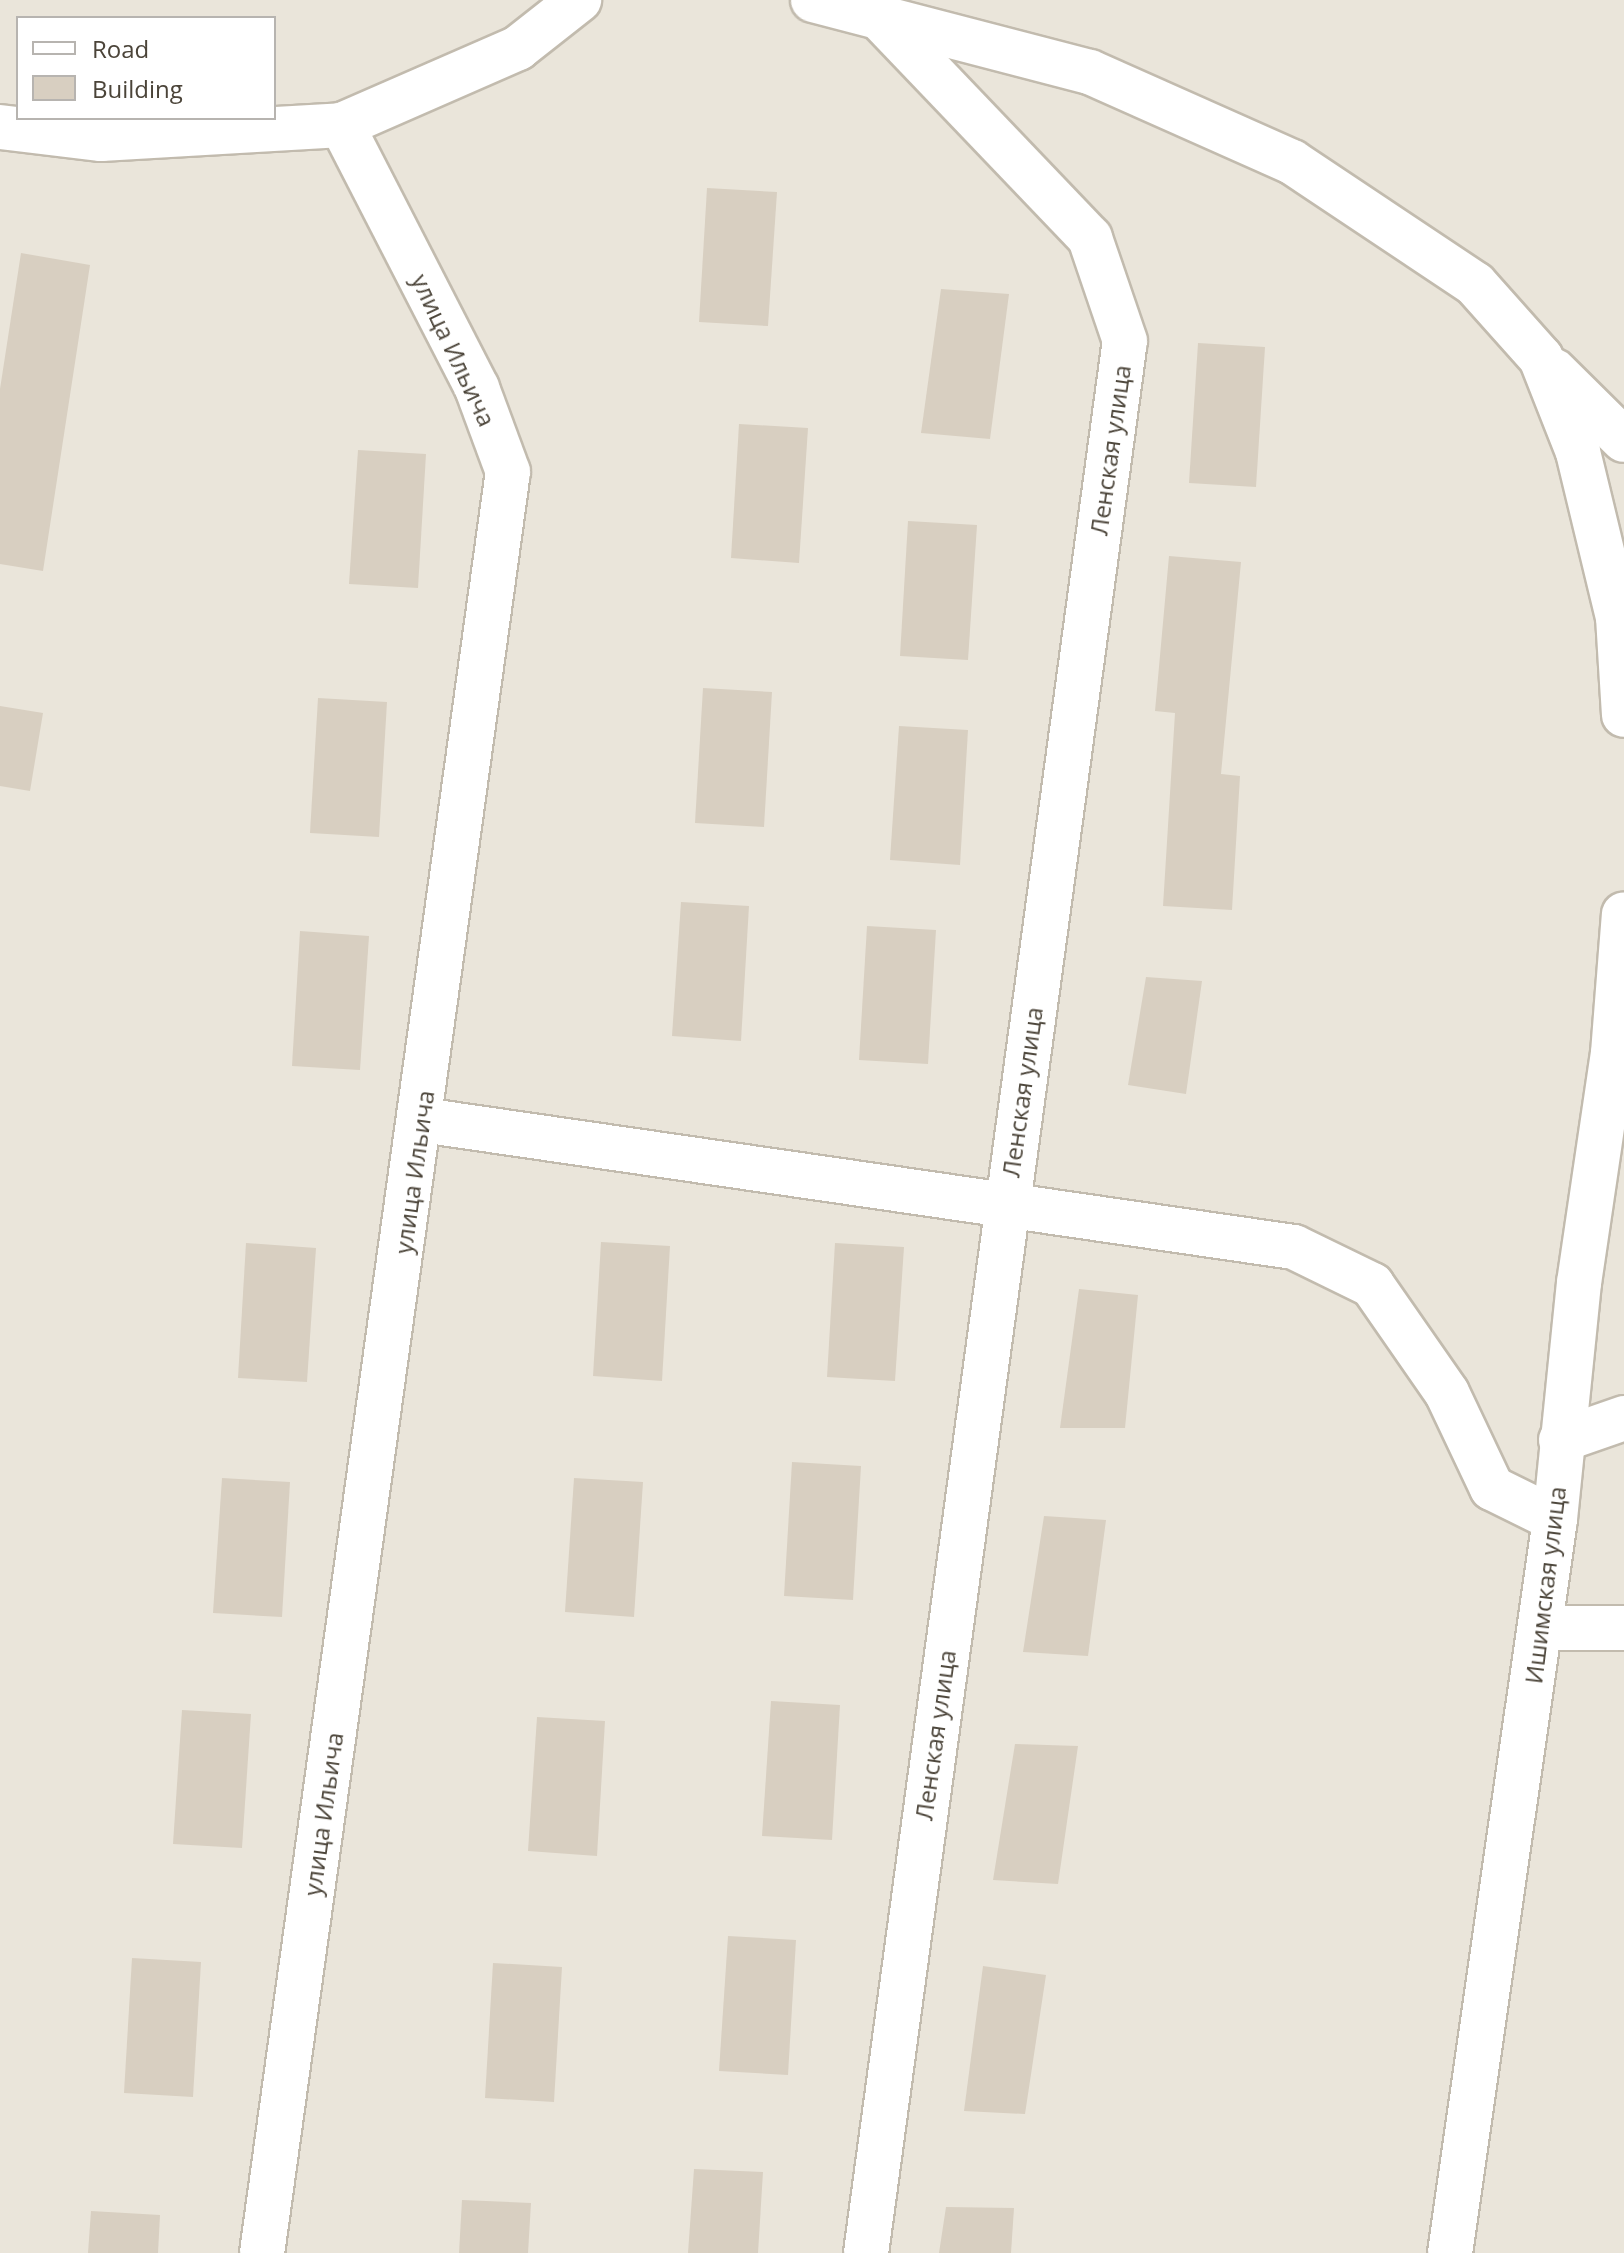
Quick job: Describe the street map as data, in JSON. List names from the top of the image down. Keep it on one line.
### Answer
{"streets":{"street":["улица Ильича","Ленская улица","Ишимская улица"]},"legend":["Road","Building"]}
